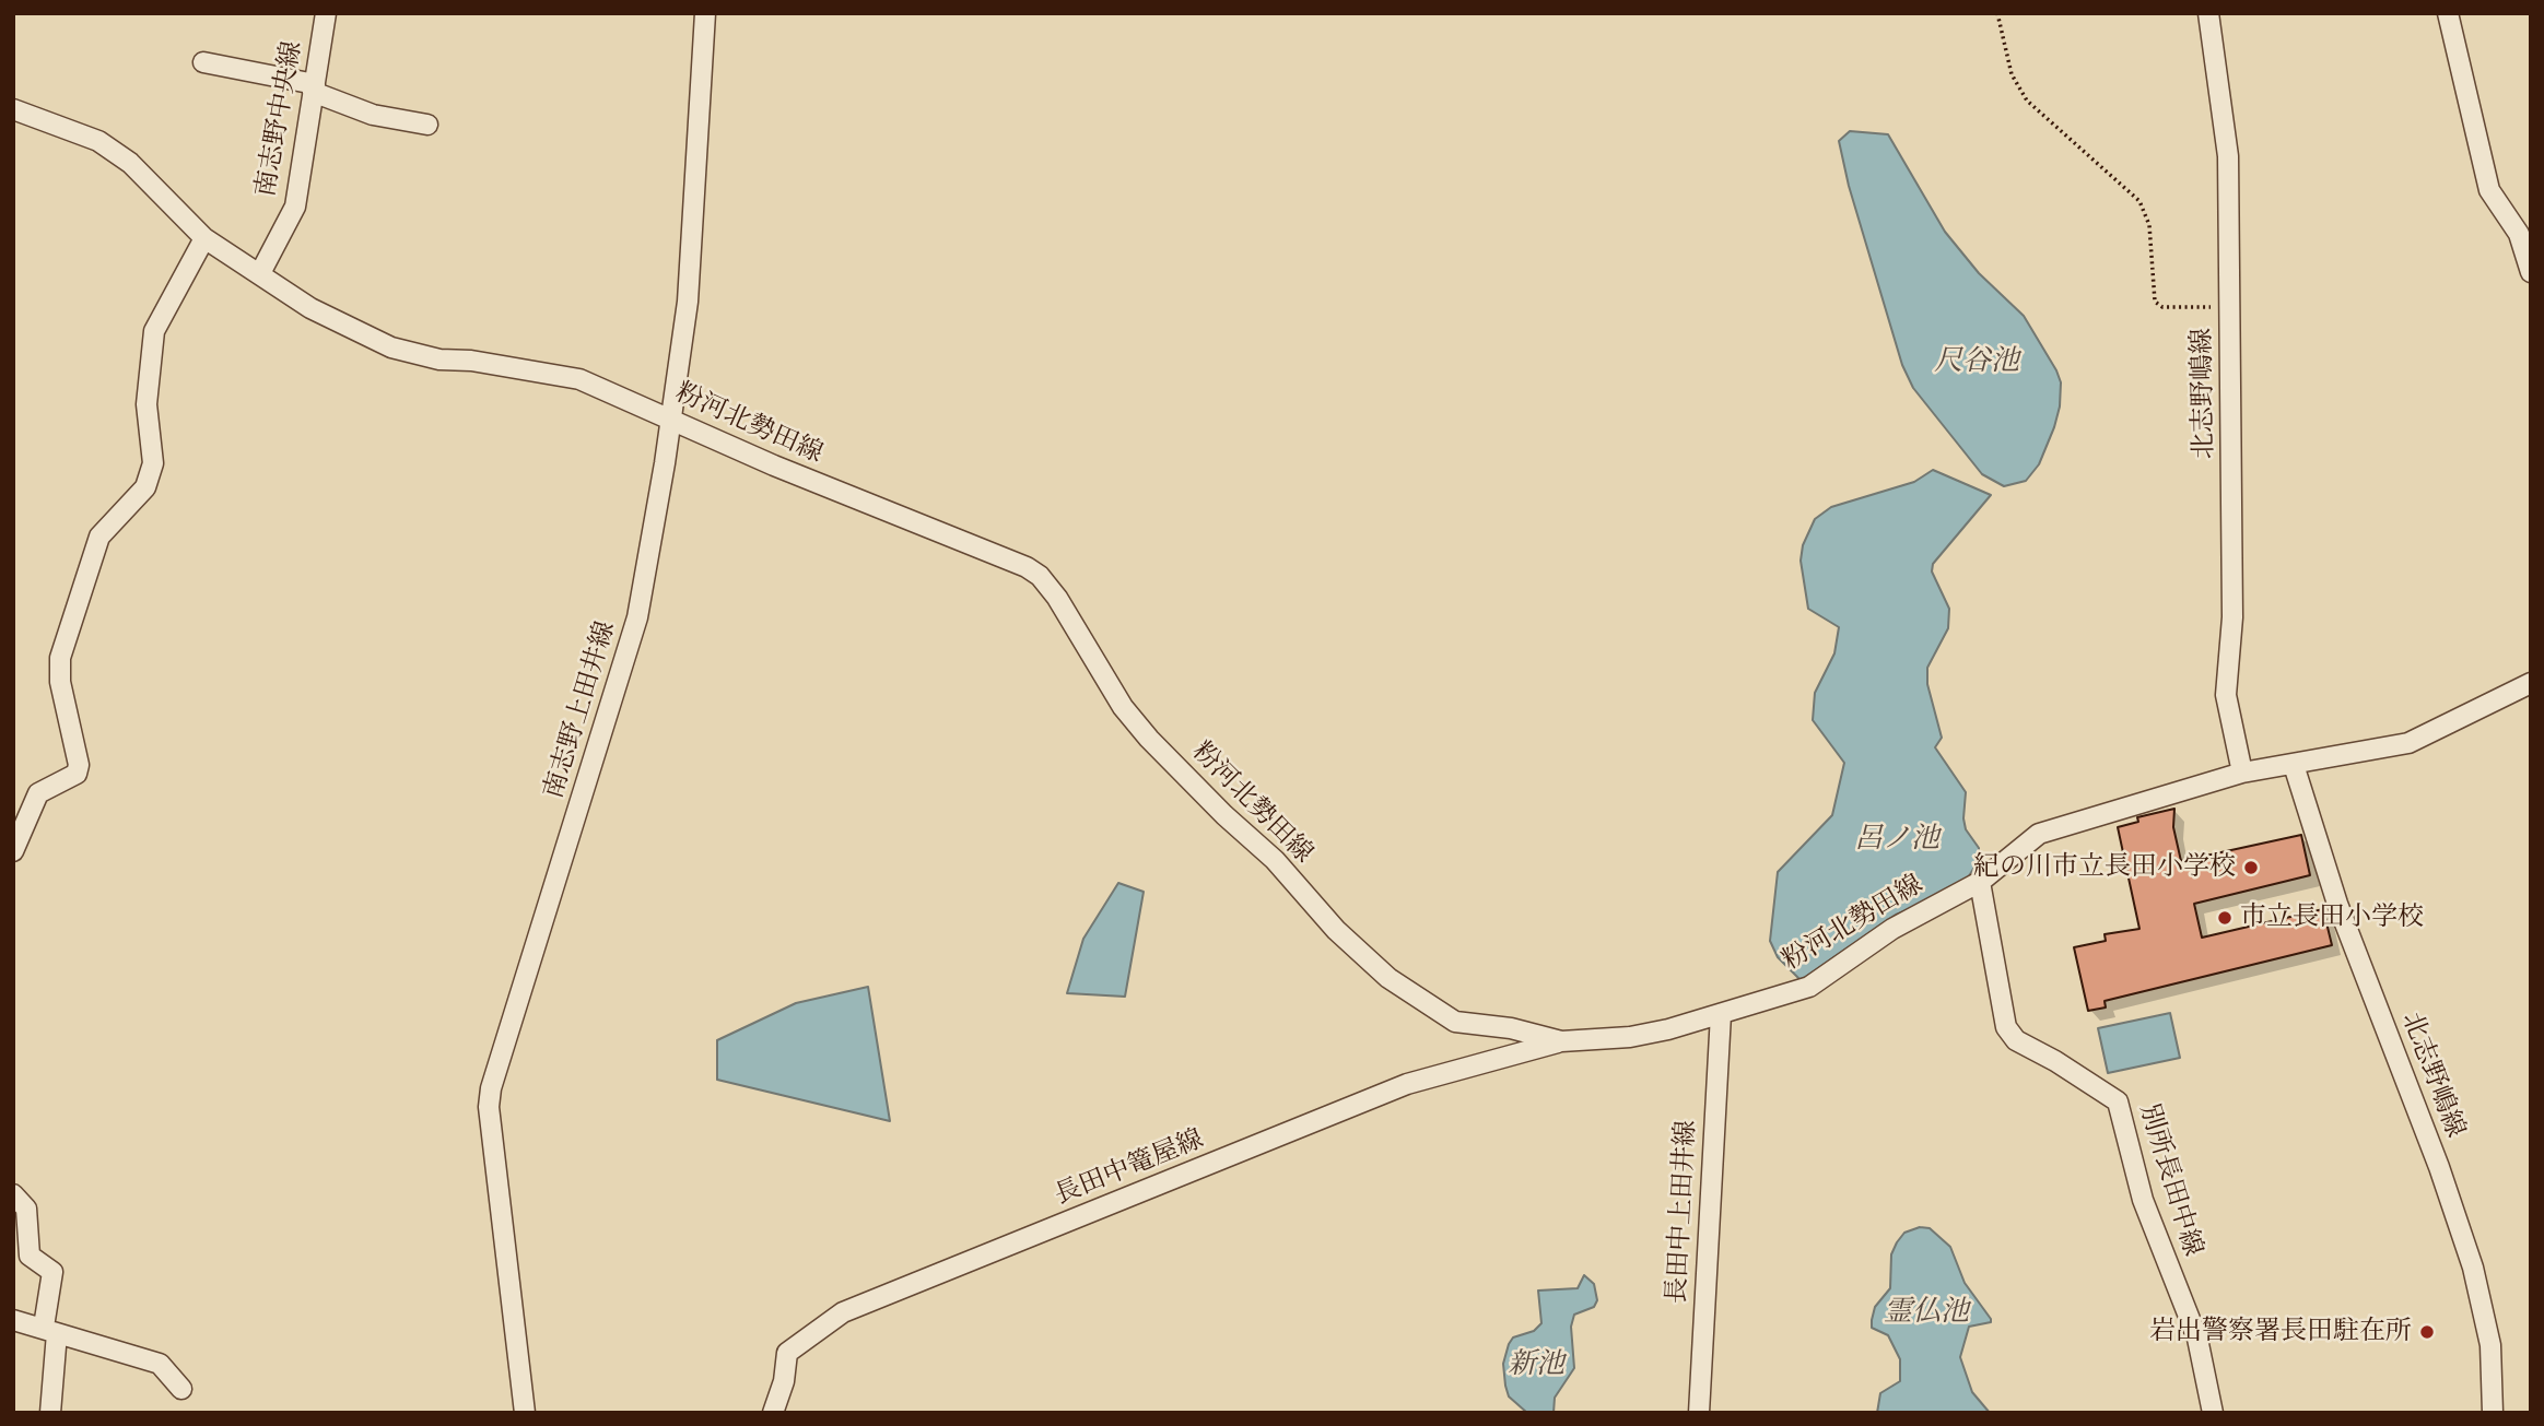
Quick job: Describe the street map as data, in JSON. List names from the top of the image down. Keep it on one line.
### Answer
{"streets":{"street":["南志野中央線","北志野嶋線","粉河北勢田線","南志野上田井線","長田中篭屋線","別所長田中線","長田中上田井線"]},"crossings":[["南志野中央線","粉河北勢田線"],["北志野嶋線","粉河北勢田線"],["粉河北勢田線","南志野上田井線"],["粉河北勢田線","長田中篭屋線"],["粉河北勢田線","別所長田中線"],["粉河北勢田線","長田中上田井線"]],"water":["尺谷池","呂ノ池","霊仏池","新池"],"places":["紀の川市立長田小学校","市立長田小学校","岩出警察署長田駐在所"]}
